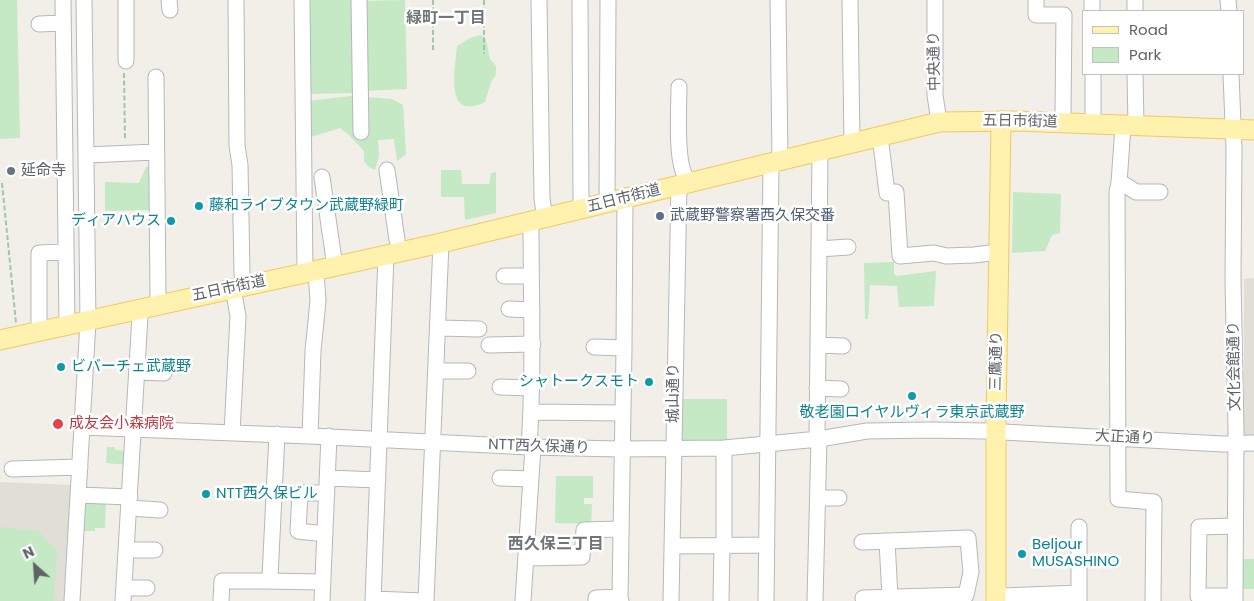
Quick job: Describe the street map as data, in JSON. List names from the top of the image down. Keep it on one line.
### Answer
{"streets":{"main road":["五日市街道","三鷹通り"],"street":["中央通り","文化会館通り","城山通り","大正通り","NTT西久保通り"]},"crossings":[["中央通り","五日市街道"],["五日市街道","三鷹通り"],["五日市街道","文化会館通り"],["五日市街道","城山通り"],["三鷹通り","大正通り"],["三鷹通り","NTT西久保通り"],["文化会館通り","大正通り"],["城山通り","NTT西久保通り"],["大正通り","NTT西久保通り"]],"districts":["緑町一丁目","西久保三丁目"],"places":["延命寺","藤和ライブタウン武蔵野緑町","武蔵野警察署西久保交番","ディアハウス","ビバーチェ武蔵野","シャトークスモト","敬老園ロイヤルヴィラ東京武蔵野","成友会小森病院","NTT西久保ビル","Beljour MUSASHINO"],"legend":["Road","Park"],"north":"top left"}
